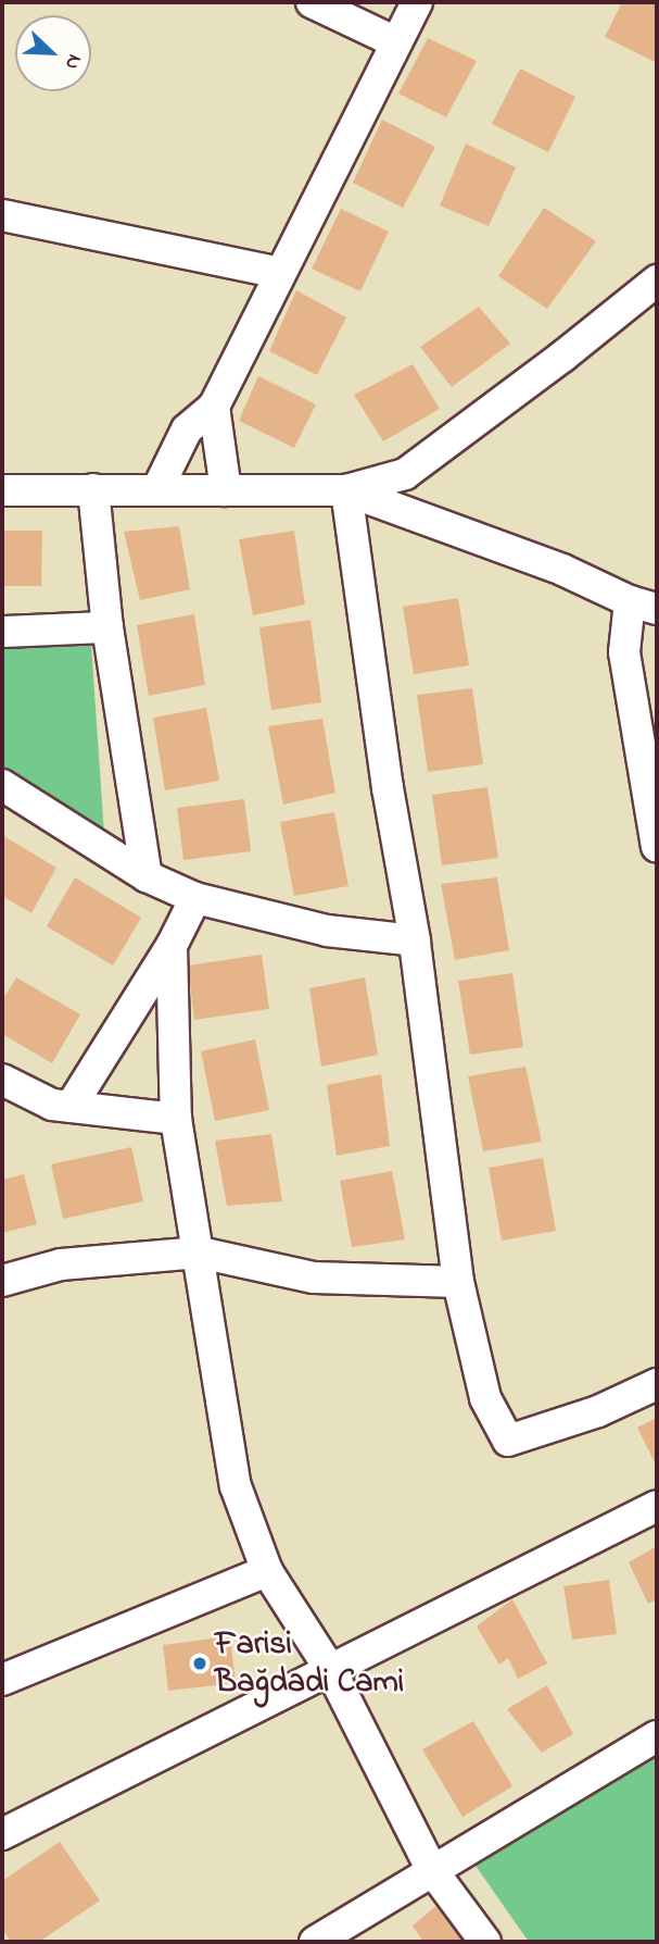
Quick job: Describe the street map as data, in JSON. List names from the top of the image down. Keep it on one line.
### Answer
{"places":["Farisi Bağdadi Cami"],"north":"bottom right"}
